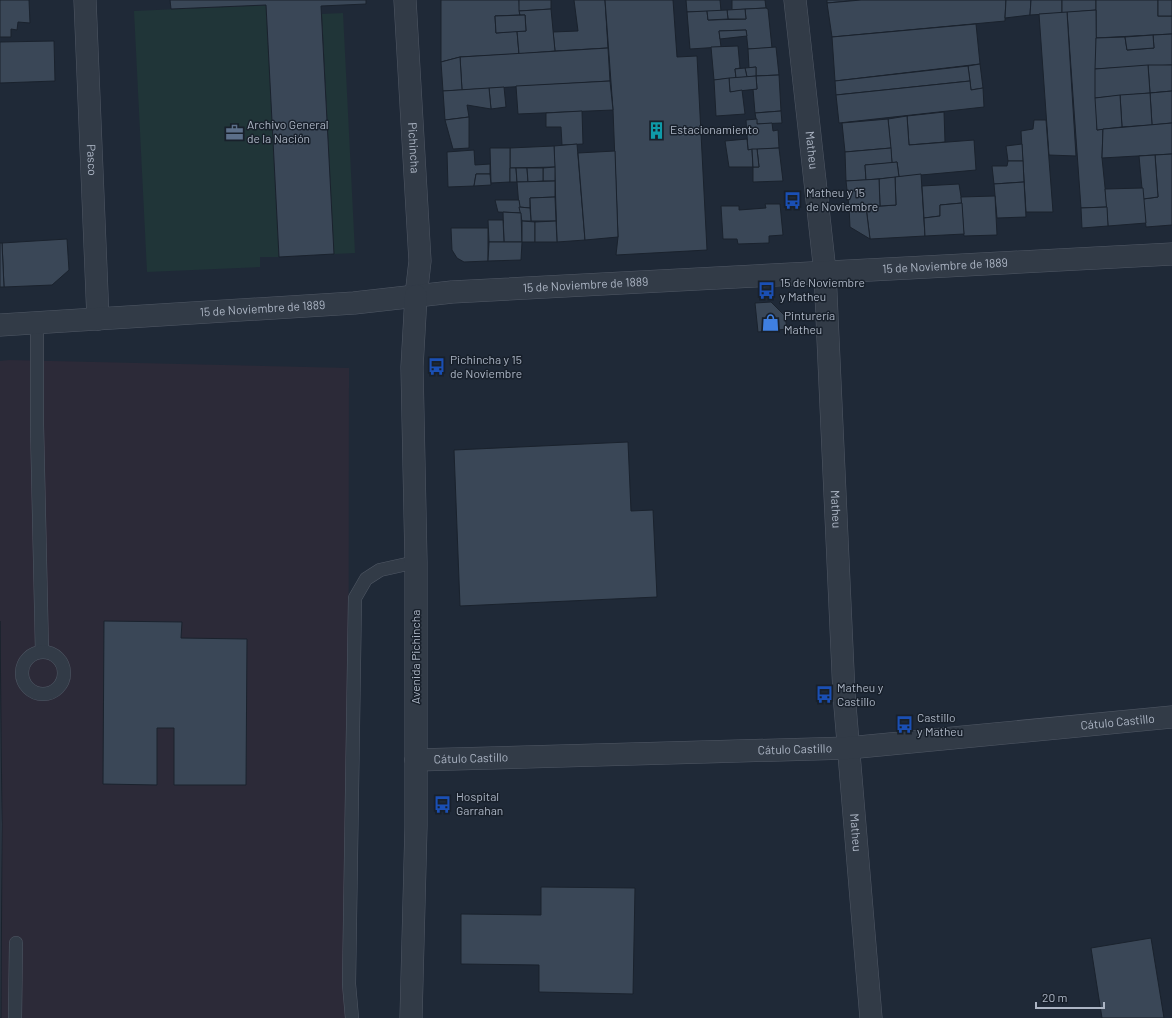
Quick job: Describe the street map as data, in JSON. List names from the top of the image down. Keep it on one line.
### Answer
{"streets":{"street":["Pichincha","Matheu","Pasco","15 de Noviembre de 1889","Avenida Pichincha","Cátulo Castillo"]},"crossings":[["Pichincha","15 de Noviembre de 1889"],["Pichincha","Avenida Pichincha"],["Matheu","15 de Noviembre de 1889"],["Matheu","Cátulo Castillo"],["Pasco","15 de Noviembre de 1889"],["15 de Noviembre de 1889","Avenida Pichincha"],["Avenida Pichincha","Cátulo Castillo"]],"places":{"building":["Estacionamiento"],"office":["Archivo General de la Nación"],"bus stop":["Matheu y 15 de Noviembre","15 de Noviembre y Matheu","Pichincha y 15 de Noviembre","Matheu y Castillo","Castillo y Matheu","Hospital Garrahan"],"shop":["Pinturería Matheu"]},"scale_bar":"20 m"}
